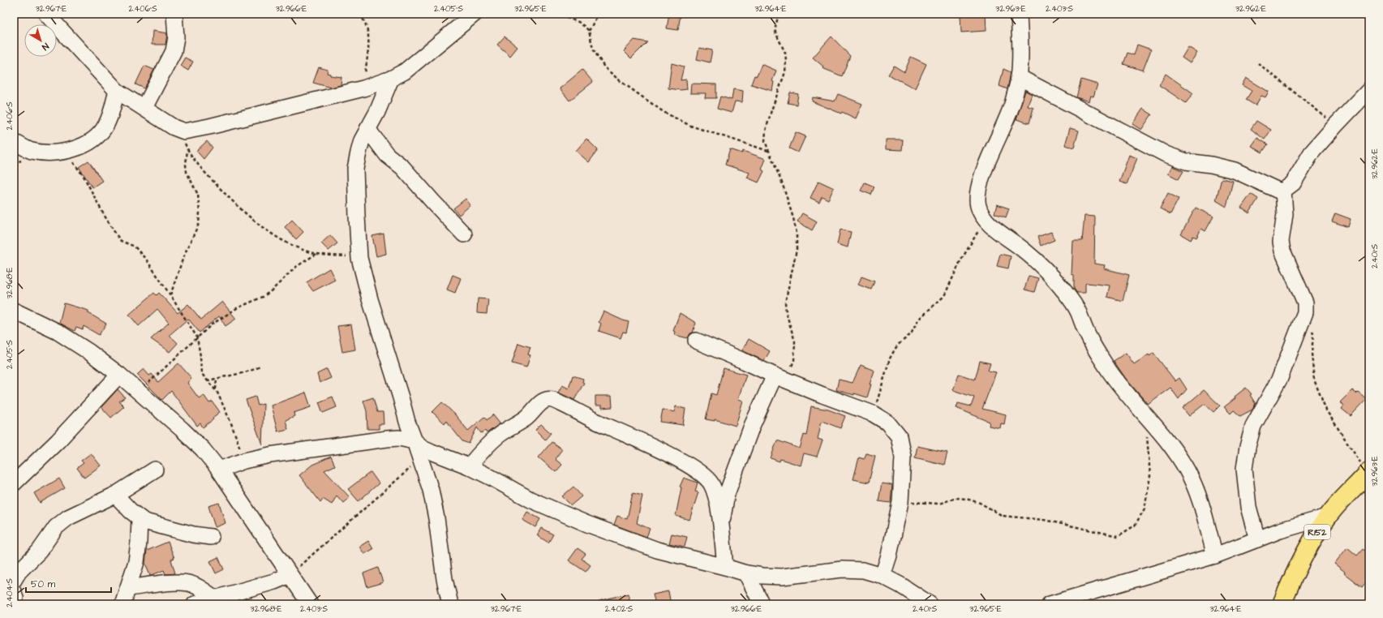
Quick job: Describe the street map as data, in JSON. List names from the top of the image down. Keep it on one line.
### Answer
{"streets":{"main road":["R152"]},"scale_bar":"50 m","north":"bottom right","coordinates":["32.967°E","2.406°S","32.966°E","2.405°S","32.965°E","32.964°E","32.963°E","2.403°S","32.962°E","2.401°S","32.968°E","2.404°S","2.402°S"]}
